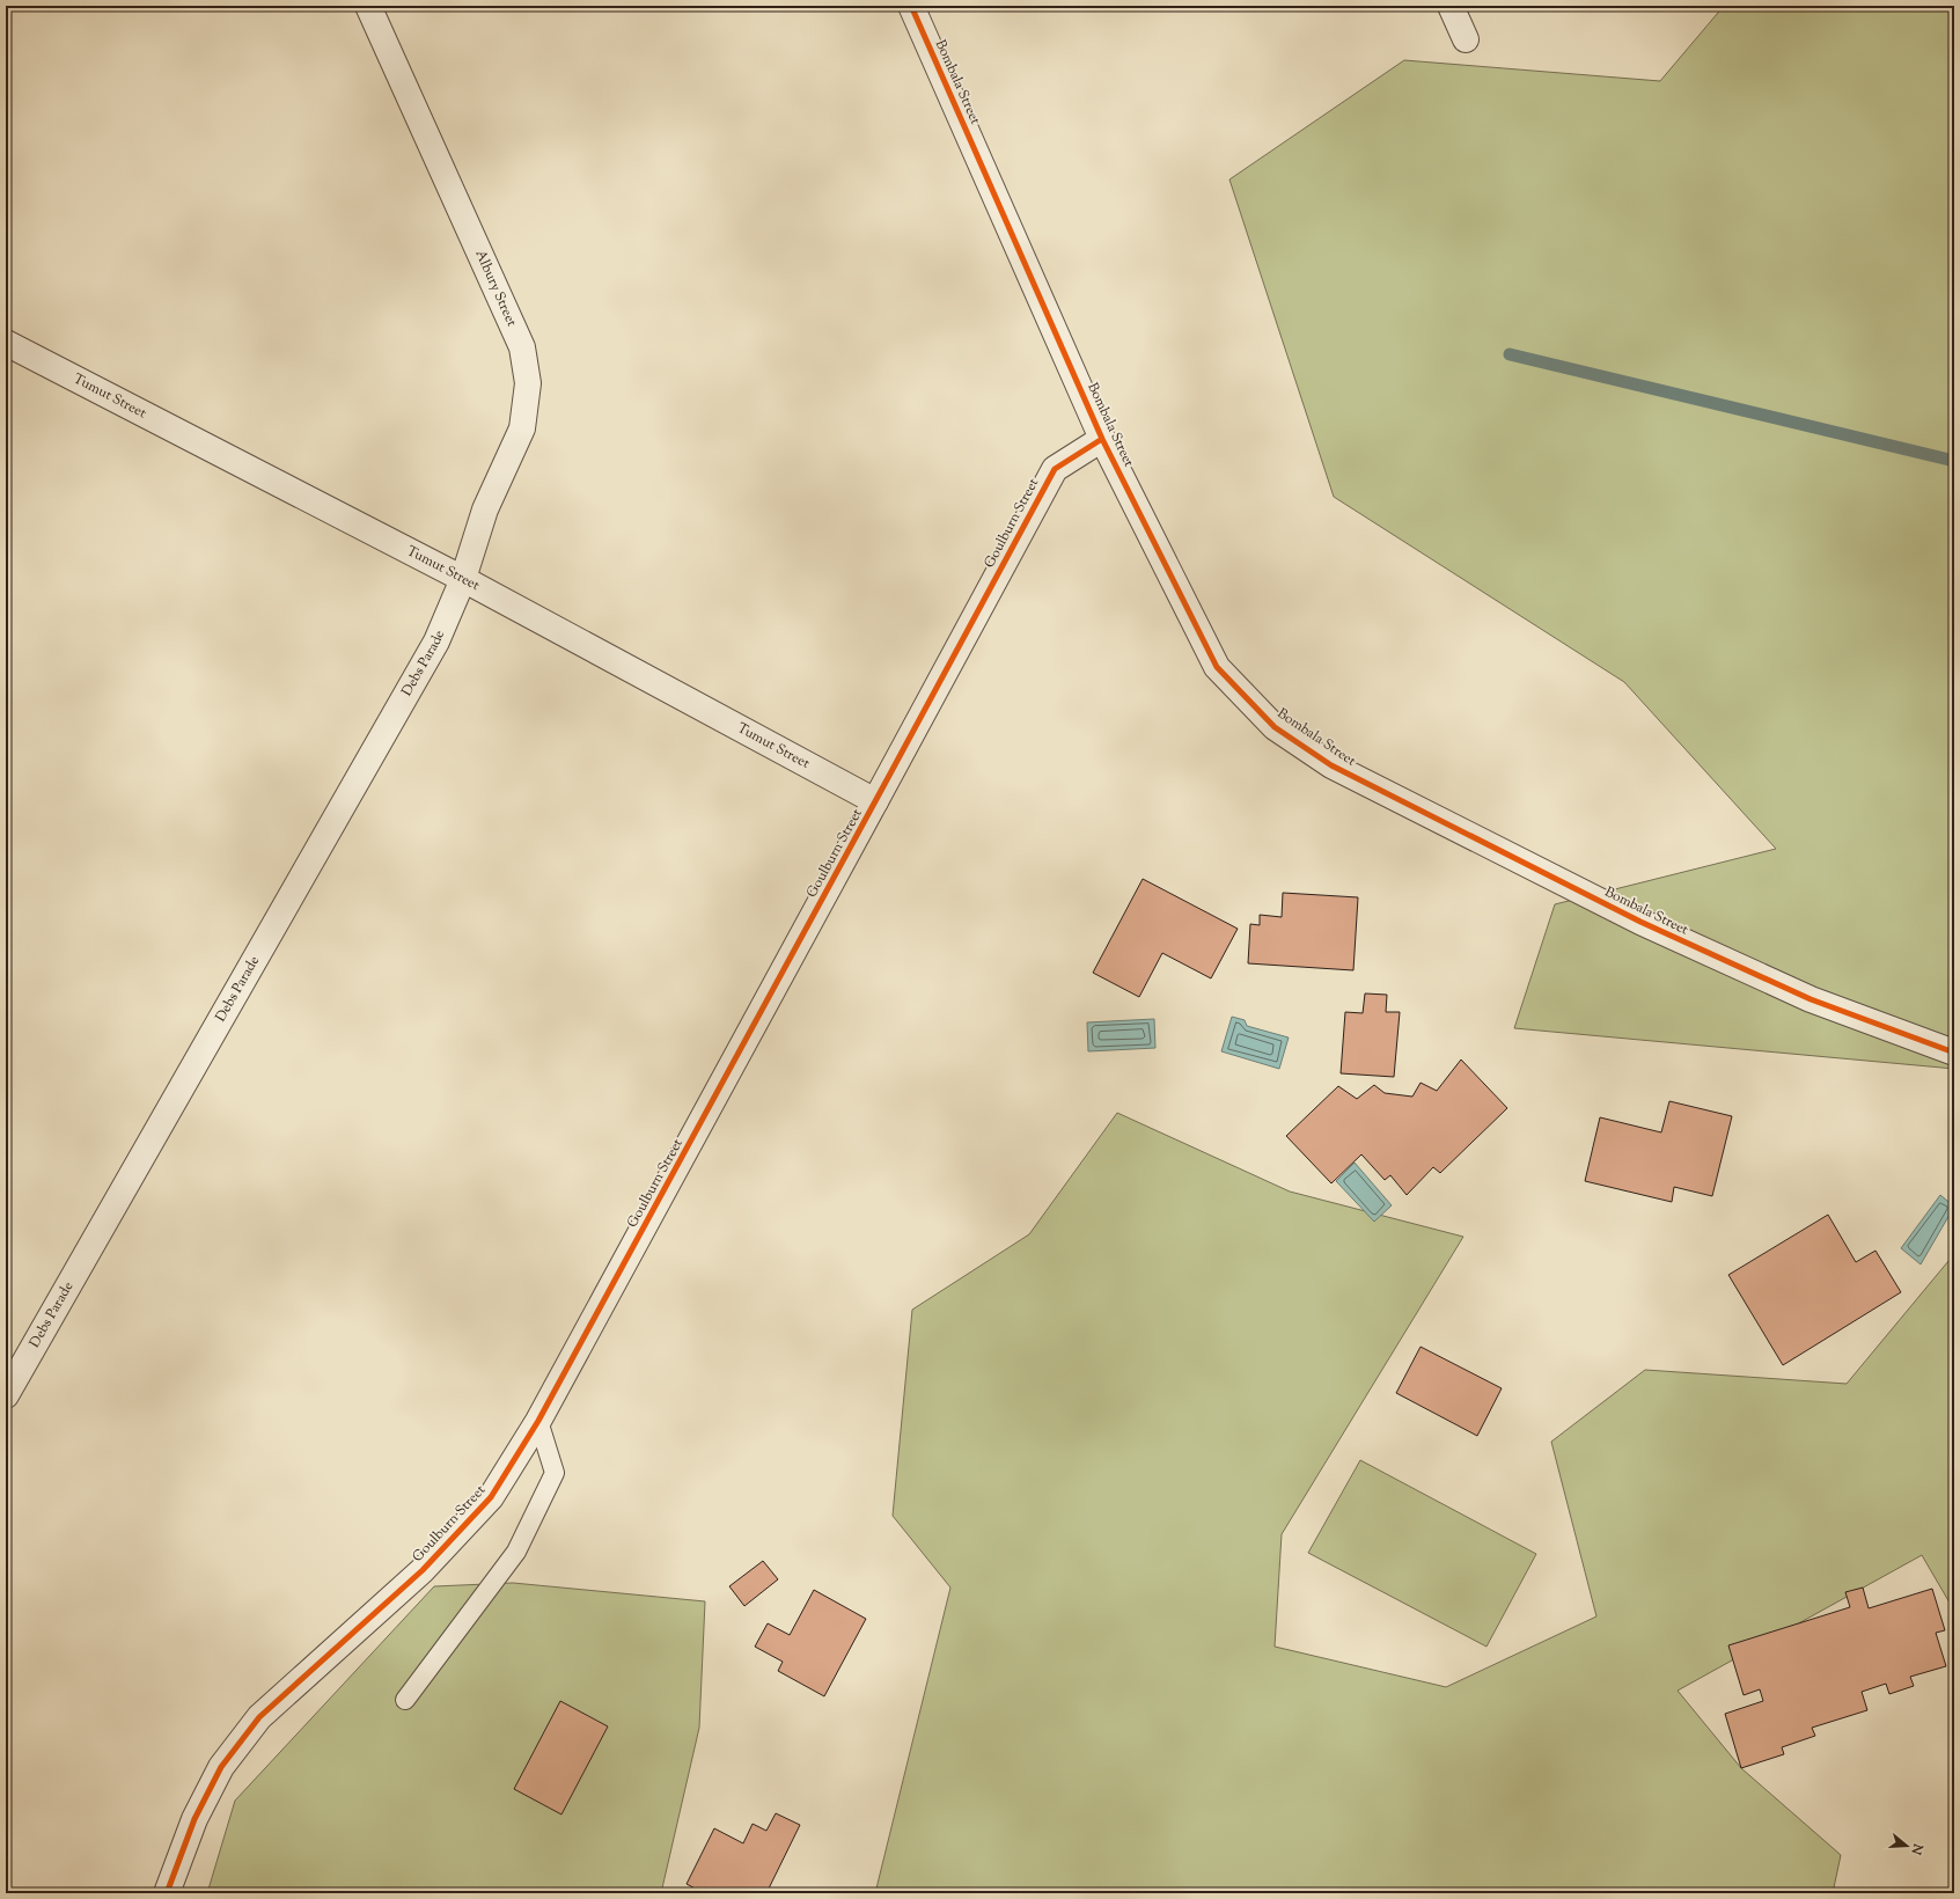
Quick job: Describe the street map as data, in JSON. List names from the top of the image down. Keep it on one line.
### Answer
{"streets":{"street":["Bombala Street","Albury Street","Tumut Street","Goulburn Street","Debs Parade"]},"crossings":[["Bombala Street","Goulburn Street"],["Albury Street","Tumut Street"],["Albury Street","Debs Parade"],["Tumut Street","Goulburn Street"],["Tumut Street","Debs Parade"]],"north":"right"}
